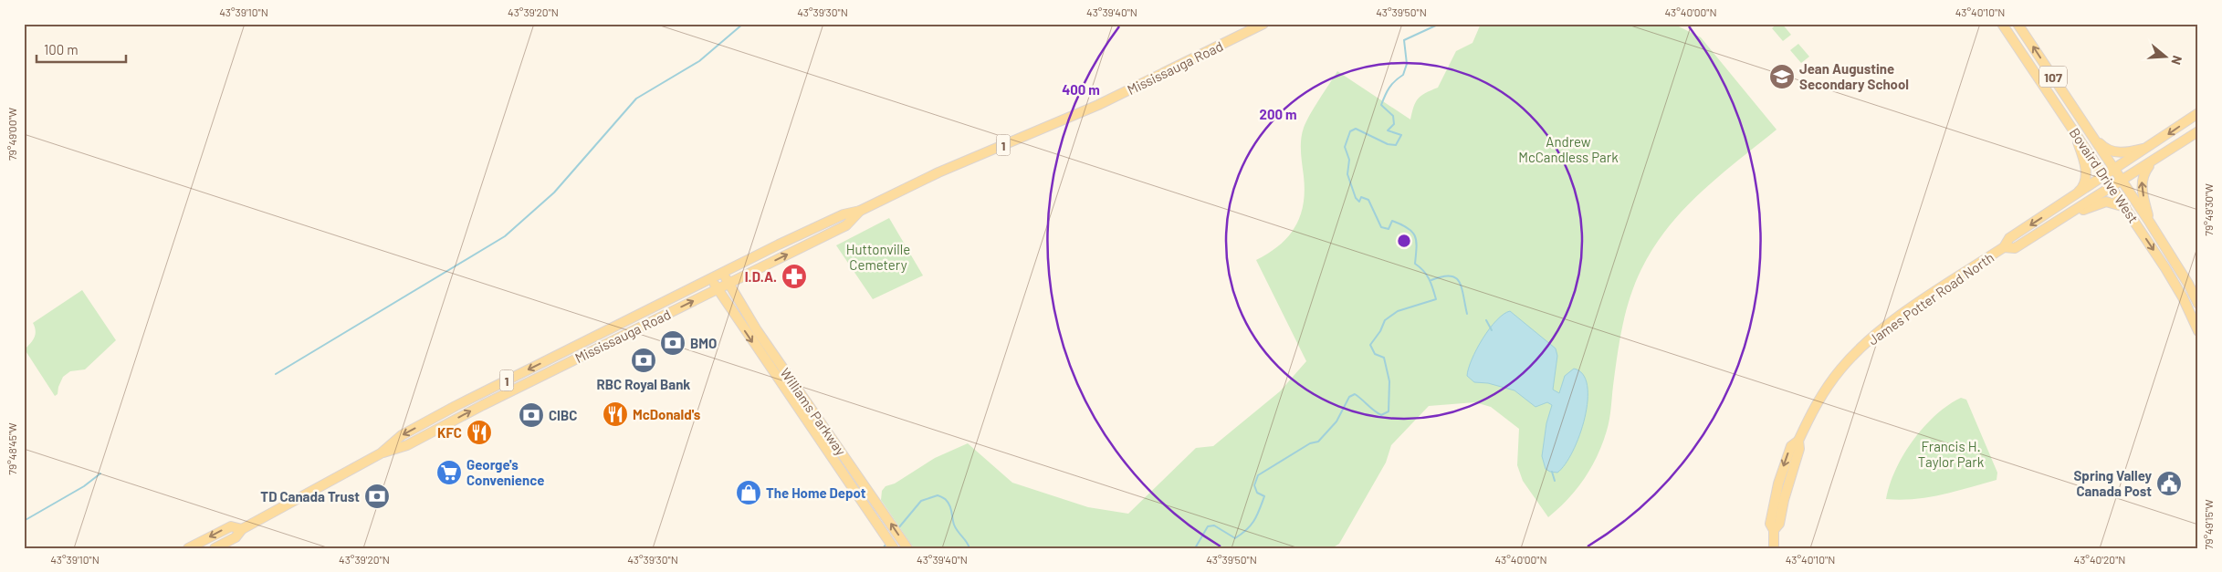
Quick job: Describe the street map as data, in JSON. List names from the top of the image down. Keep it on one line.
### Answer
{"streets":{"main road":["Mississauga Road","107","1","Bovaird Drive West","James Potter Road North","Williams Parkway"]},"crossings":[["Mississauga Road","Williams Parkway"]],"parks":["Andrew McCandless Park","Huttonville Cemetery","Francis H. Taylor Park"],"places":{"school or university":["Jean Augustine Secondary School"],"pharmacy":["I.D.A."],"bank":["BMO","RBC Royal Bank","CIBC","TD Canada Trust"],"restaurant":["McDonald's","KFC"],"supermarket":["George's Convenience"],"public building":["Spring Valley Canada Post"],"shop":["The Home Depot"]},"scale_bar":"100 m","north":"right","coordinates":["43°39'10\"N","43°39'20\"N","43°39'30\"N","43°39'40\"N","43°39'50\"N","43°40'00\"N","43°40'10\"N","79°49'00\"W","79°49'30\"W","79°48'45\"W","79°49'15\"W","43°40'20\"N"],"rings":["400 m","200 m"]}
